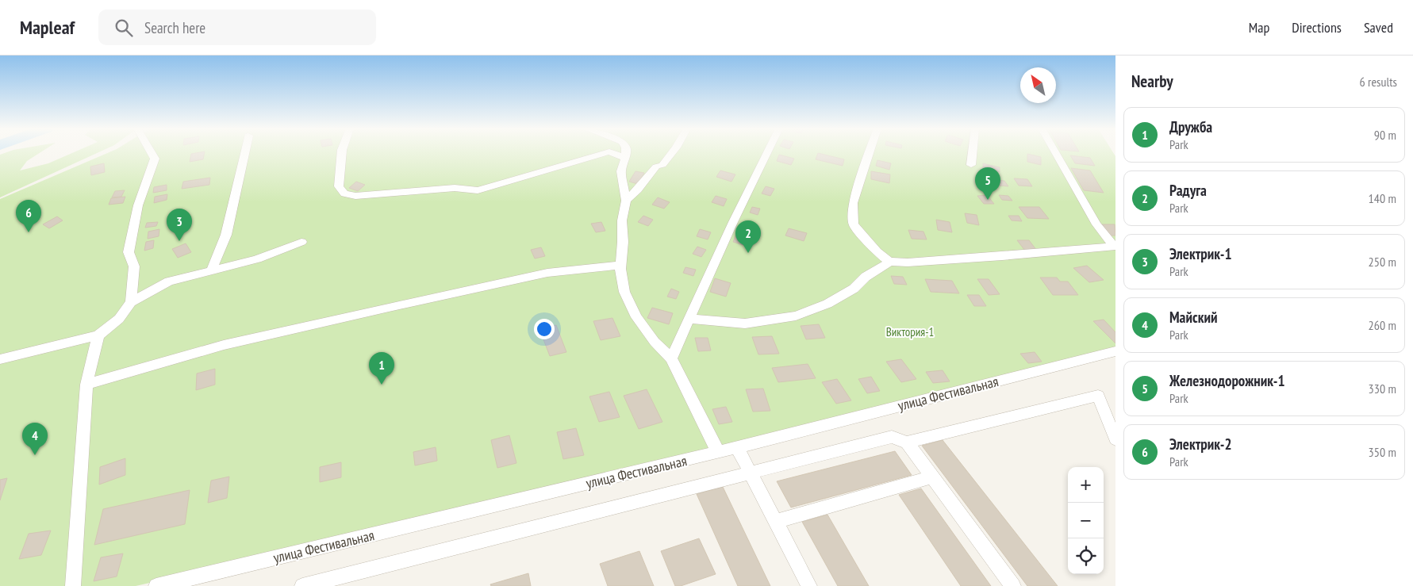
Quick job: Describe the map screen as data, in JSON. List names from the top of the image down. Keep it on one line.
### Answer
{"streets":{"street":["улица Фестивальная"]},"parks":["Виктория-1"],"north":"top left","page":{"header":"Mapleaf","search":"Search here","nav":["Map","Directions","Saved"],"heading":["Nearby","6 results"],"list":[{"mark":"1","name":"Дружба","note":"Park","value":"90 m"},{"mark":"2","name":"Радуга","note":"Park","value":"140 m"},{"mark":"3","name":"Электрик-1","note":"Park","value":"250 m"},{"mark":"4","name":"Майский","note":"Park","value":"260 m"},{"mark":"5","name":"Железнодорожник-1","note":"Park","value":"330 m"},{"mark":"6","name":"Электрик-2","note":"Park","value":"350 m"}],"pins":["5","6","3","2","1","4"],"map_buttons":["+","−"]}}
